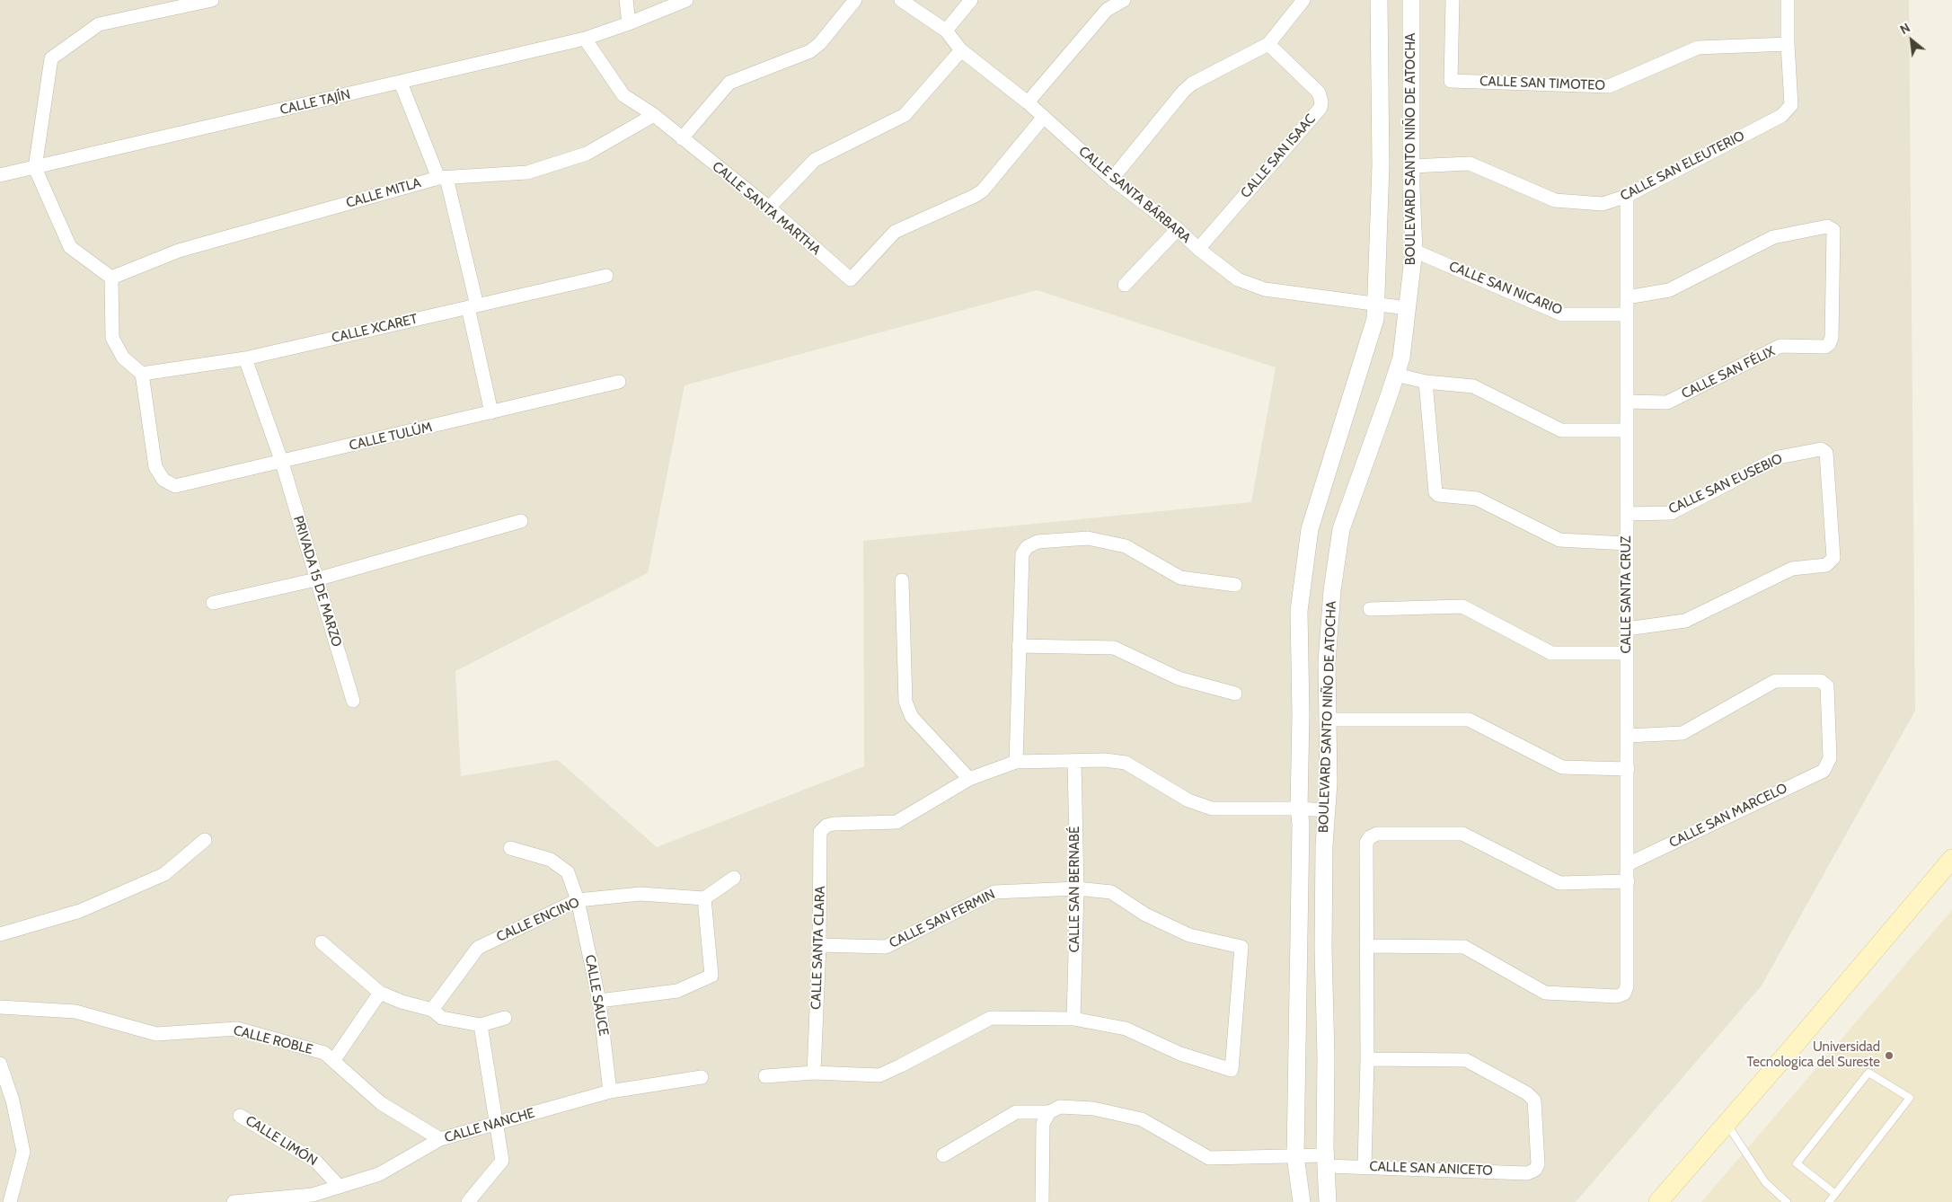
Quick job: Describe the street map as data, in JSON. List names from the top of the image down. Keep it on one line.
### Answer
{"streets":{"street":["CALLE SAN TIMOTEO","CALLE TAJÍN","BOULEVARD SANTO NIÑO DE ATOCHA","CALLE SAN ISAAC","CALLE SAN ELEUTERIO","CALLE MITLA","CALLE SANTA BÁRBARA","CALLE SANTA MARTHA","CALLE SAN NICARIO","CALLE XCARET","CALLE SAN FÉLIX","CALLE TULÚM","CALLE SAN EUSEBIO","PRIVADA 15 DE MARZO","CALLE SANTA CRUZ","CALLE SAN MARCELO","CALLE SAN BERNABÉ","CALLE SAN FERMIN","CALLE ENCINO","CALLE SANTA CLARA","CALLE SAUCE","CALLE ROBLE","CALLE NANCHE","CALLE LIMÓN","CALLE SAN ANICETO"]},"crossings":[["CALLE SAN TIMOTEO","CALLE SAN ELEUTERIO"],["CALLE TAJÍN","CALLE SANTA MARTHA"],["BOULEVARD SANTO NIÑO DE ATOCHA","CALLE SAN ELEUTERIO"],["BOULEVARD SANTO NIÑO DE ATOCHA","CALLE SANTA BÁRBARA"],["BOULEVARD SANTO NIÑO DE ATOCHA","CALLE SAN NICARIO"],["BOULEVARD SANTO NIÑO DE ATOCHA","CALLE SAN ANICETO"],["CALLE SAN ISAAC","CALLE SANTA BÁRBARA"],["CALLE SAN ELEUTERIO","CALLE SANTA CRUZ"],["CALLE MITLA","CALLE SANTA MARTHA"],["CALLE SANTA BÁRBARA","CALLE SANTA MARTHA"],["CALLE SAN NICARIO","CALLE SANTA CRUZ"],["CALLE XCARET","CALLE TULÚM"],["CALLE XCARET","PRIVADA 15 DE MARZO"],["CALLE SAN FÉLIX","CALLE SANTA CRUZ"],["CALLE TULÚM","PRIVADA 15 DE MARZO"],["CALLE SAN EUSEBIO","CALLE SANTA CRUZ"],["CALLE SANTA CRUZ","CALLE SAN MARCELO"],["CALLE SAN BERNABÉ","CALLE SAN FERMIN"],["CALLE SAN FERMIN","CALLE SANTA CLARA"],["CALLE ENCINO","CALLE SAUCE"],["CALLE SAUCE","CALLE NANCHE"],["CALLE ROBLE","CALLE NANCHE"],["CALLE NANCHE","CALLE LIMÓN"]],"places":["Universidad Tecnologica del Sureste"],"north":"top left"}
